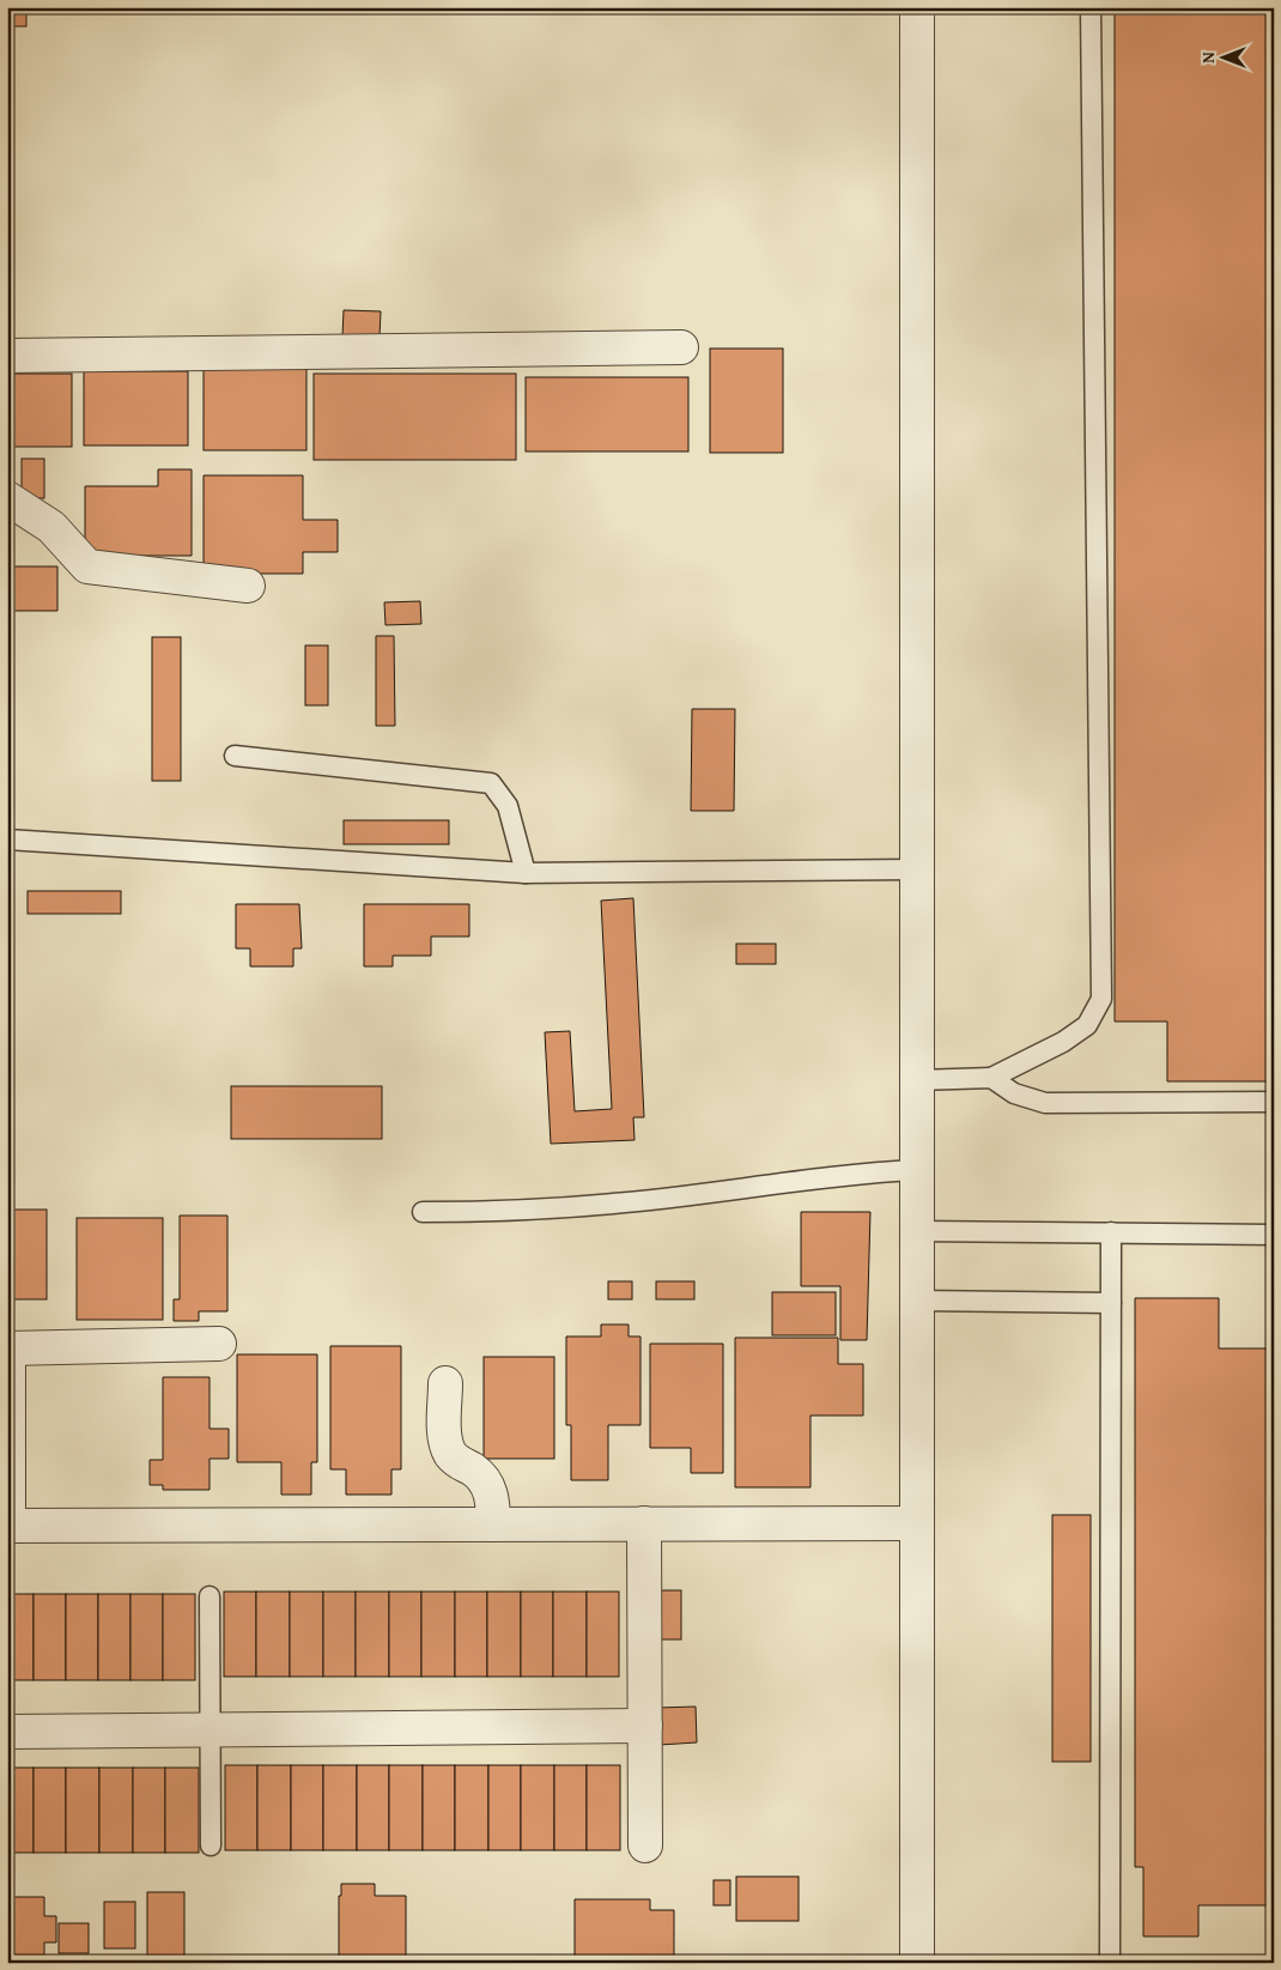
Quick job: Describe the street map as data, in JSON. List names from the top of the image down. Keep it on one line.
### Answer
{"north":"left"}
